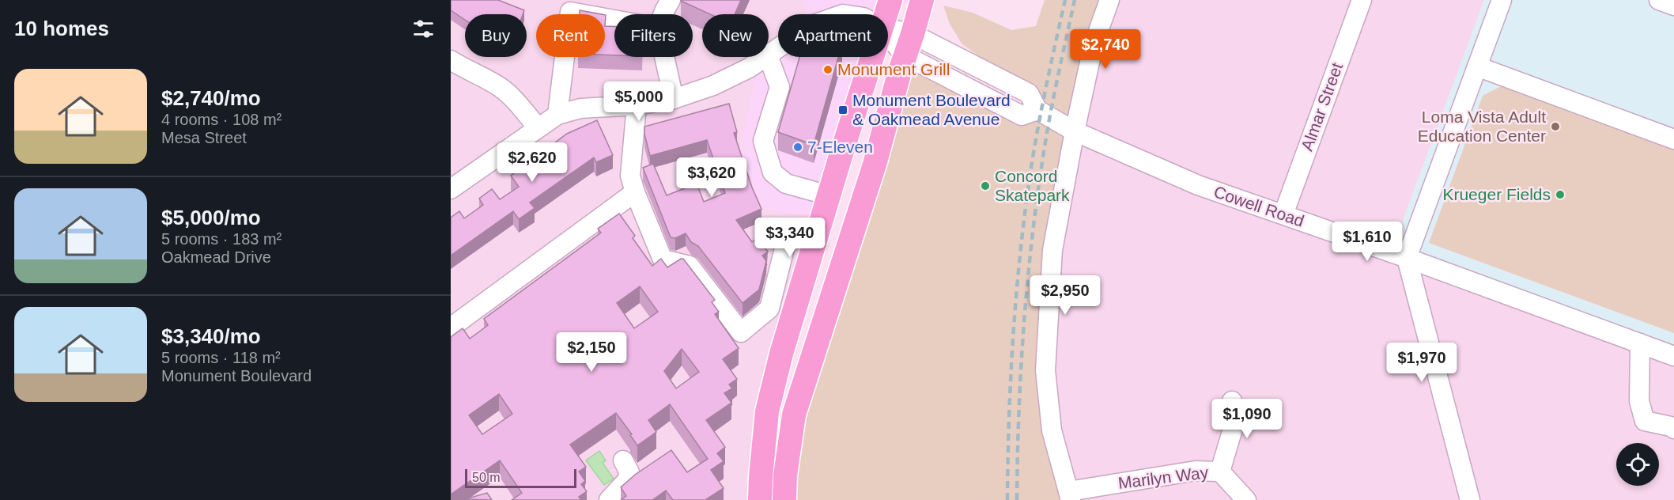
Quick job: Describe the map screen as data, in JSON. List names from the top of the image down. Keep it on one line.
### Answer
{"streets":{"street":["Almar Street","Cowell Road","Marilyn Way"]},"crossings":[["Almar Street","Cowell Road"]],"places":{"other":["Monument Grill","Loma Vista Adult Education Center","7-Eleven","Concord Skatepark","Krueger Fields"],"transit":["Monument Boulevard & Oakmead Avenue"]},"scale_bar":"50 m","page":{"heading":"10 homes","chip":["Buy","Rent","Filters","New","Apartment"],"price":["$2,740","$5,000","$2,620","$3,620","$3,340","$1,610","$2,950","$2,150","$1,970","$1,090"],"list":[{"name":"$2,740/mo","note":"4 rooms · 108 m² · Mesa Street"},{"name":"$5,000/mo","note":"5 rooms · 183 m² · Oakmead Drive"},{"name":"$3,340/mo","note":"5 rooms · 118 m² · Monument Boulevard"}],"scale":"50 m"}}
